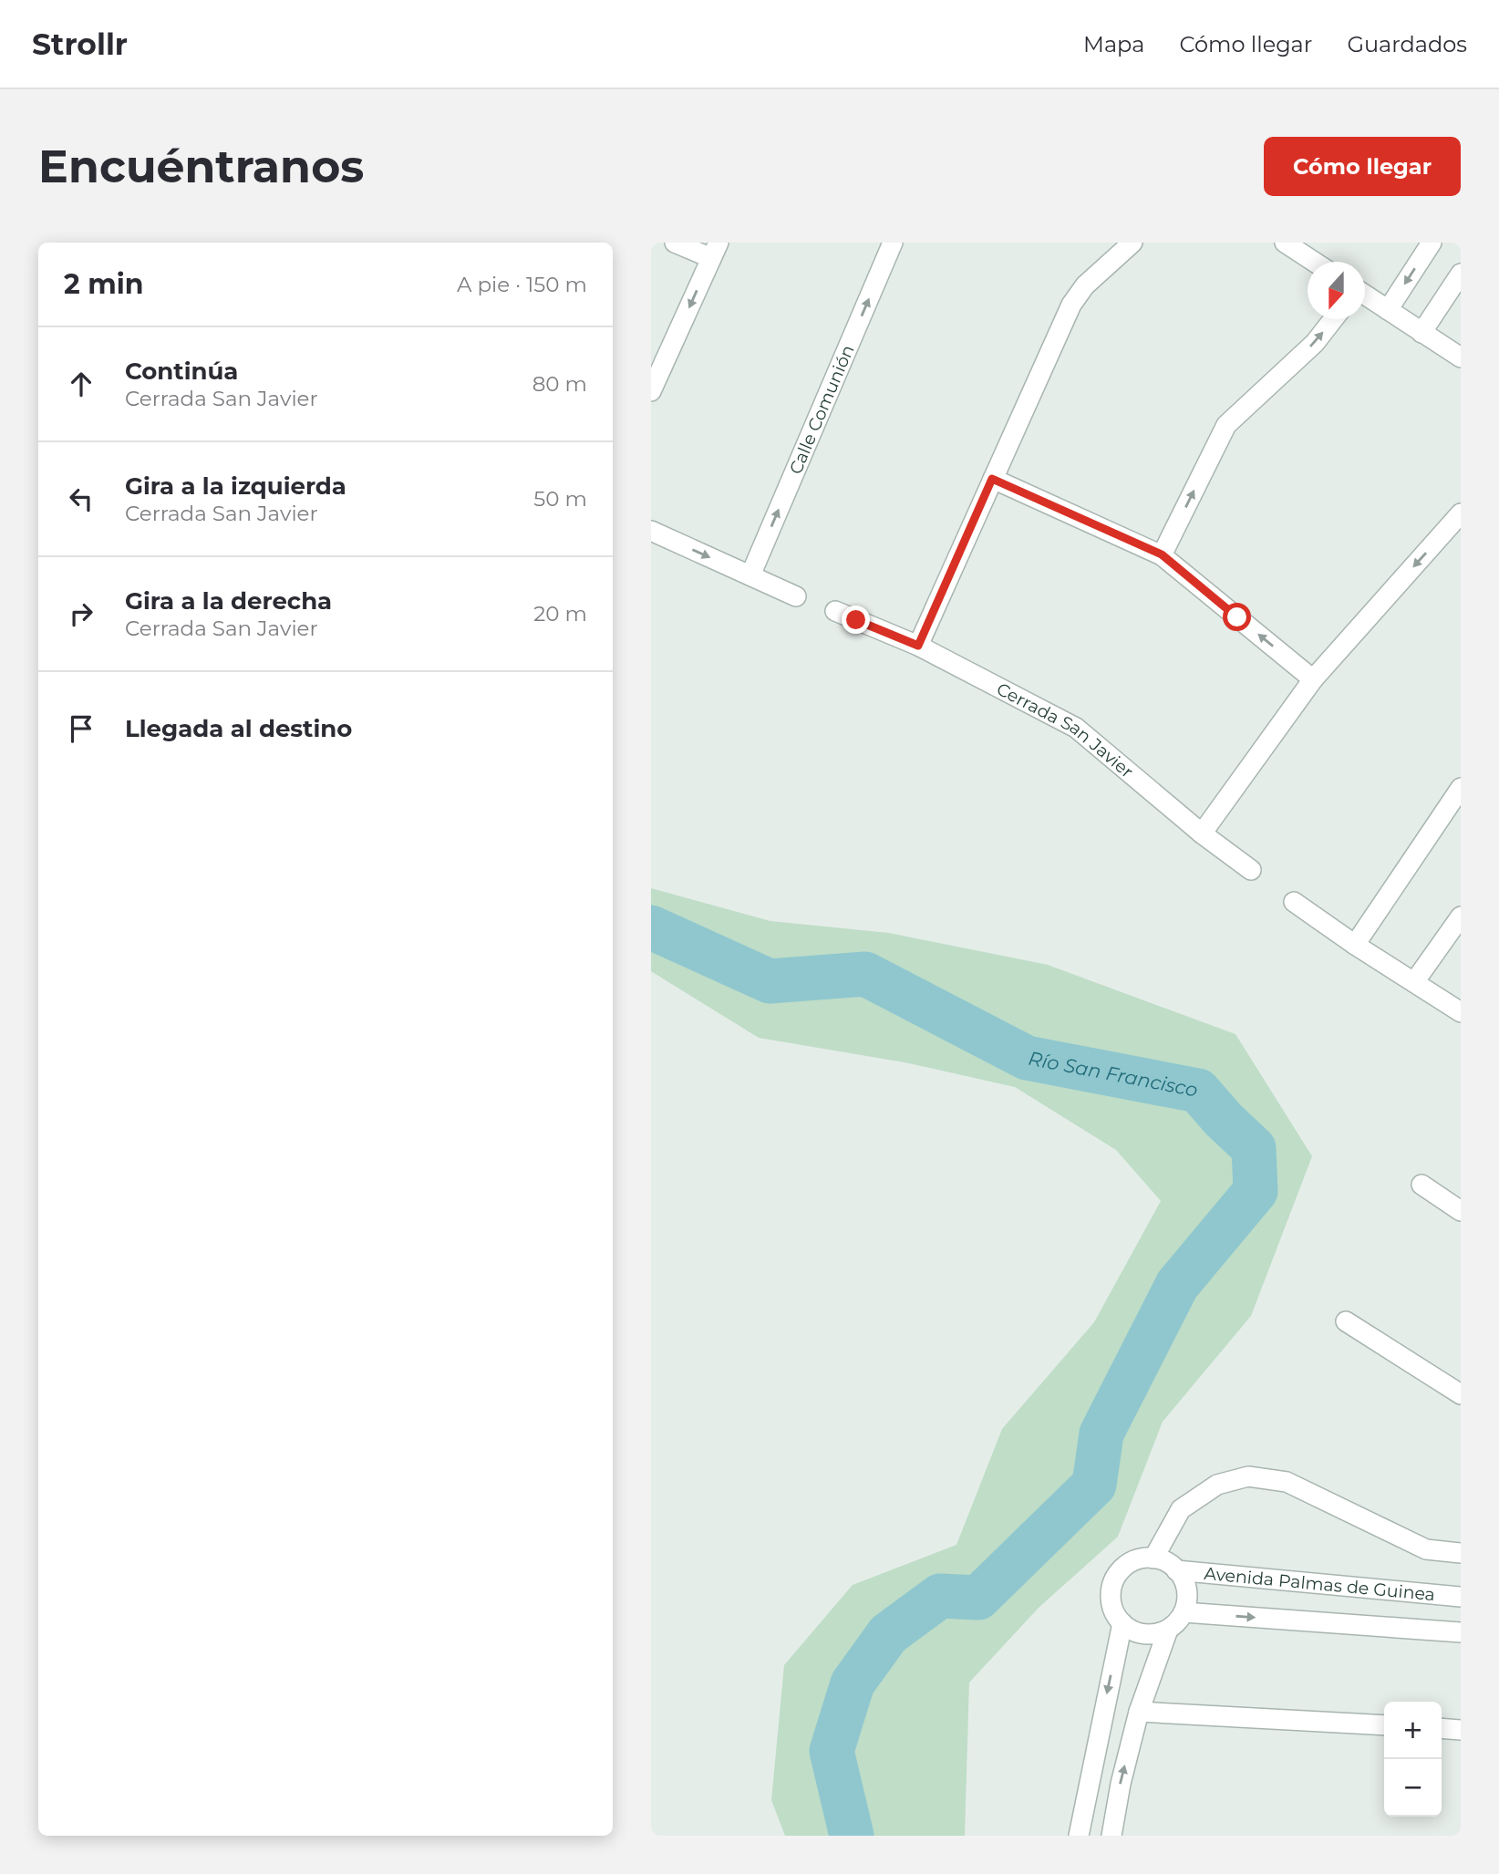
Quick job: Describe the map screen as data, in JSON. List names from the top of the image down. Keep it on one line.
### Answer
{"streets":{"street":["Calle Comunión","Cerrada San Javier","Avenida Palmas de Guinea"]},"water":["Río San Francisco"],"north":"bottom","page":{"header":"Strollr","nav":["Mapa","Cómo llegar","Guardados"],"buttons":"Cómo llegar","title":"Encuéntranos","heading":["2 min","A pie · 150 m"],"list":[["Continúa","Cerrada San Javier","80 m"],["Gira a la izquierda","Cerrada San Javier","50 m"],["Gira a la derecha","Cerrada San Javier","20 m"],"Llegada al destino"],"map_buttons":["+","−"]}}
